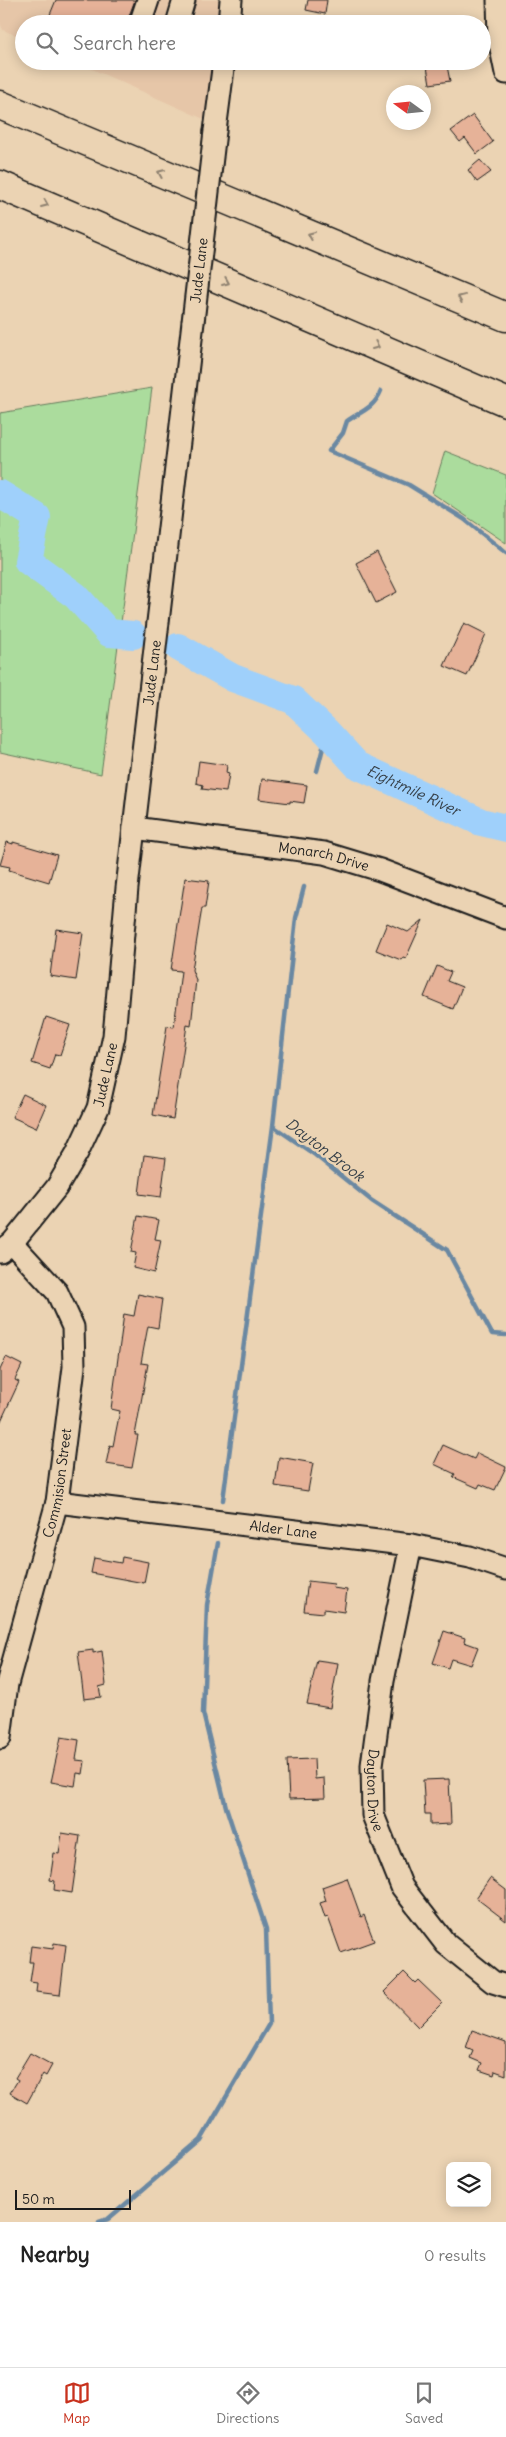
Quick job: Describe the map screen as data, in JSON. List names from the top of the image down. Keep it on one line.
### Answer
{"streets":{"street":["Jude Lane","Monarch Drive","Commision Street","Alder Lane","Dayton Drive"]},"crossings":[["Jude Lane","Monarch Drive"],["Jude Lane","Commision Street"],["Commision Street","Alder Lane"],["Alder Lane","Dayton Drive"]],"water":["Eightmile River","Dayton Brook"],"scale_bar":"50 m","north":"left","page":{"search":"Search here","scale":"50 m","heading":["Nearby","0 results"],"nav":["Map","Directions","Saved"]}}
